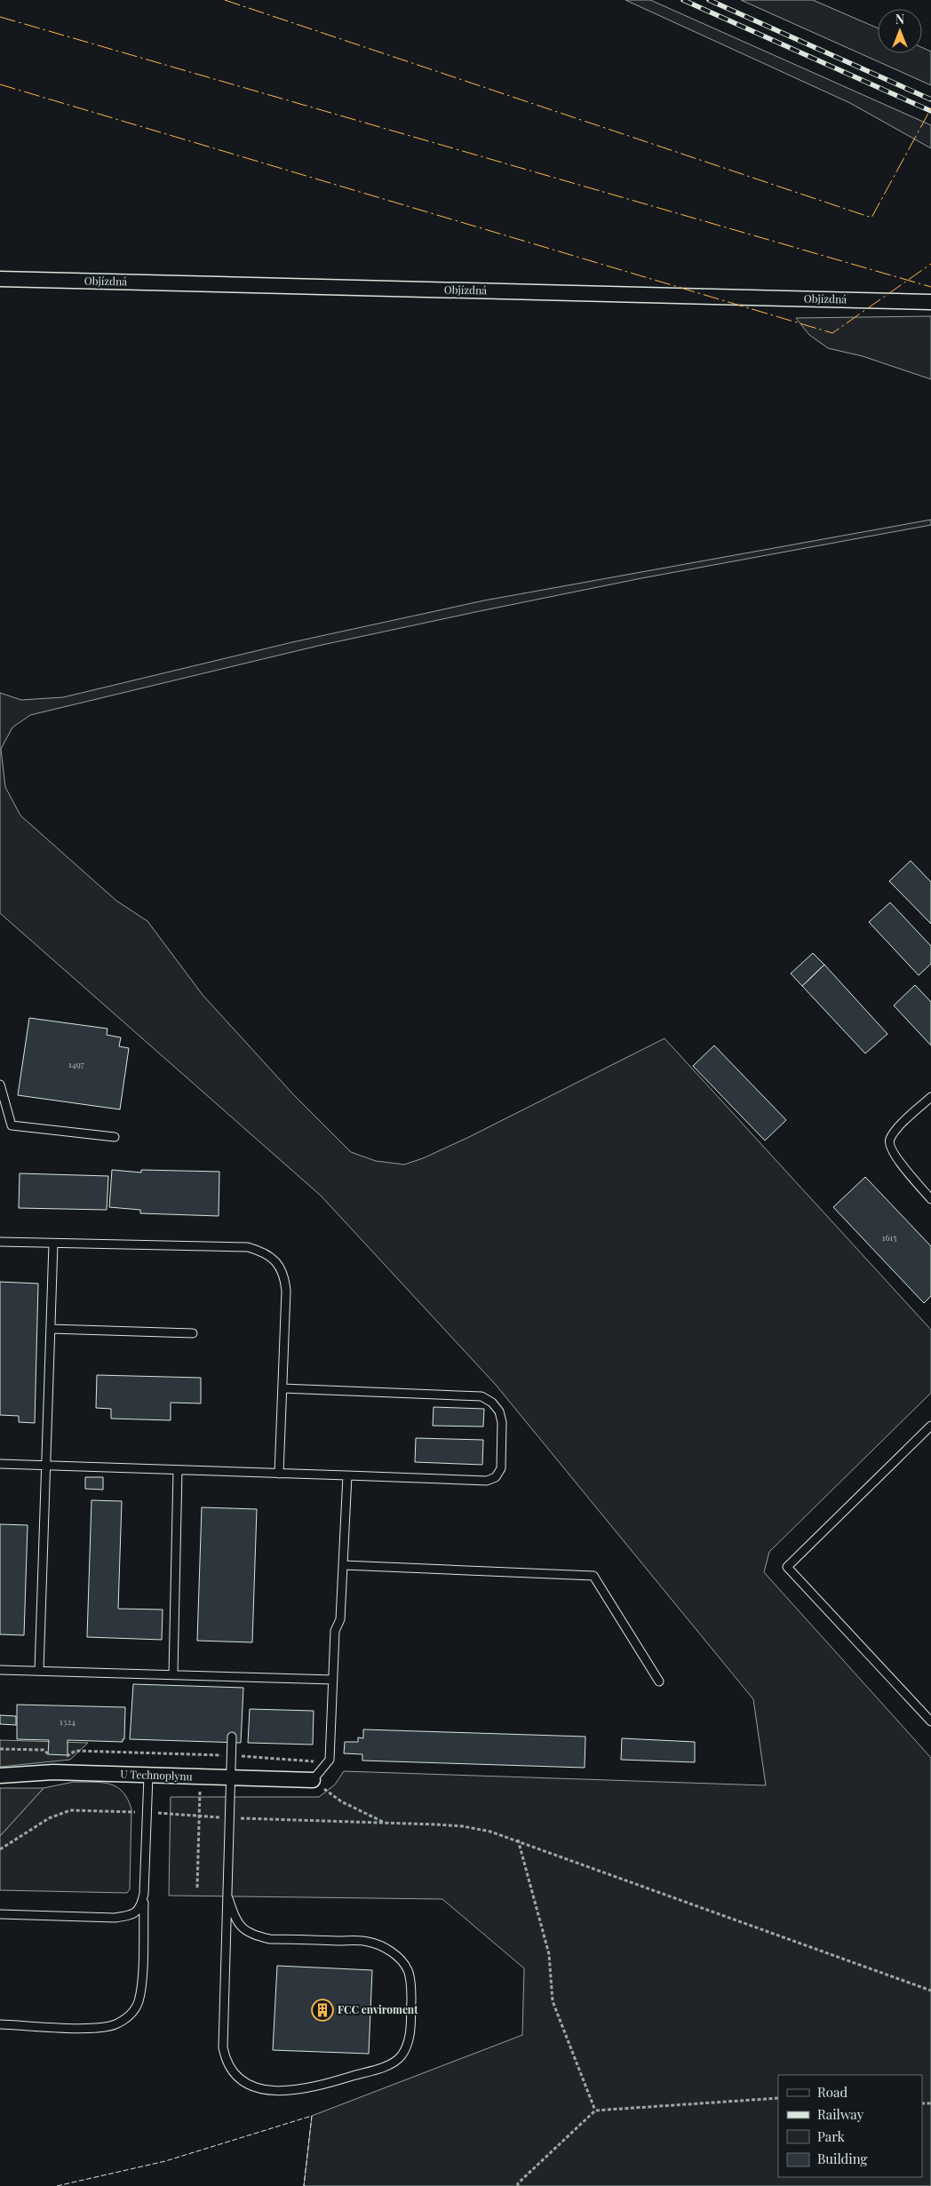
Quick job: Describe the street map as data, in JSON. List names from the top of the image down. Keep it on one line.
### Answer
{"streets":{"street":["Objízdná","U Technoplynu"]},"places":{"building":["FCC enviroment"]},"house_numbers":["1497","1615","1324"],"legend":["Road","Railway","Park","Building"],"north":"top"}
